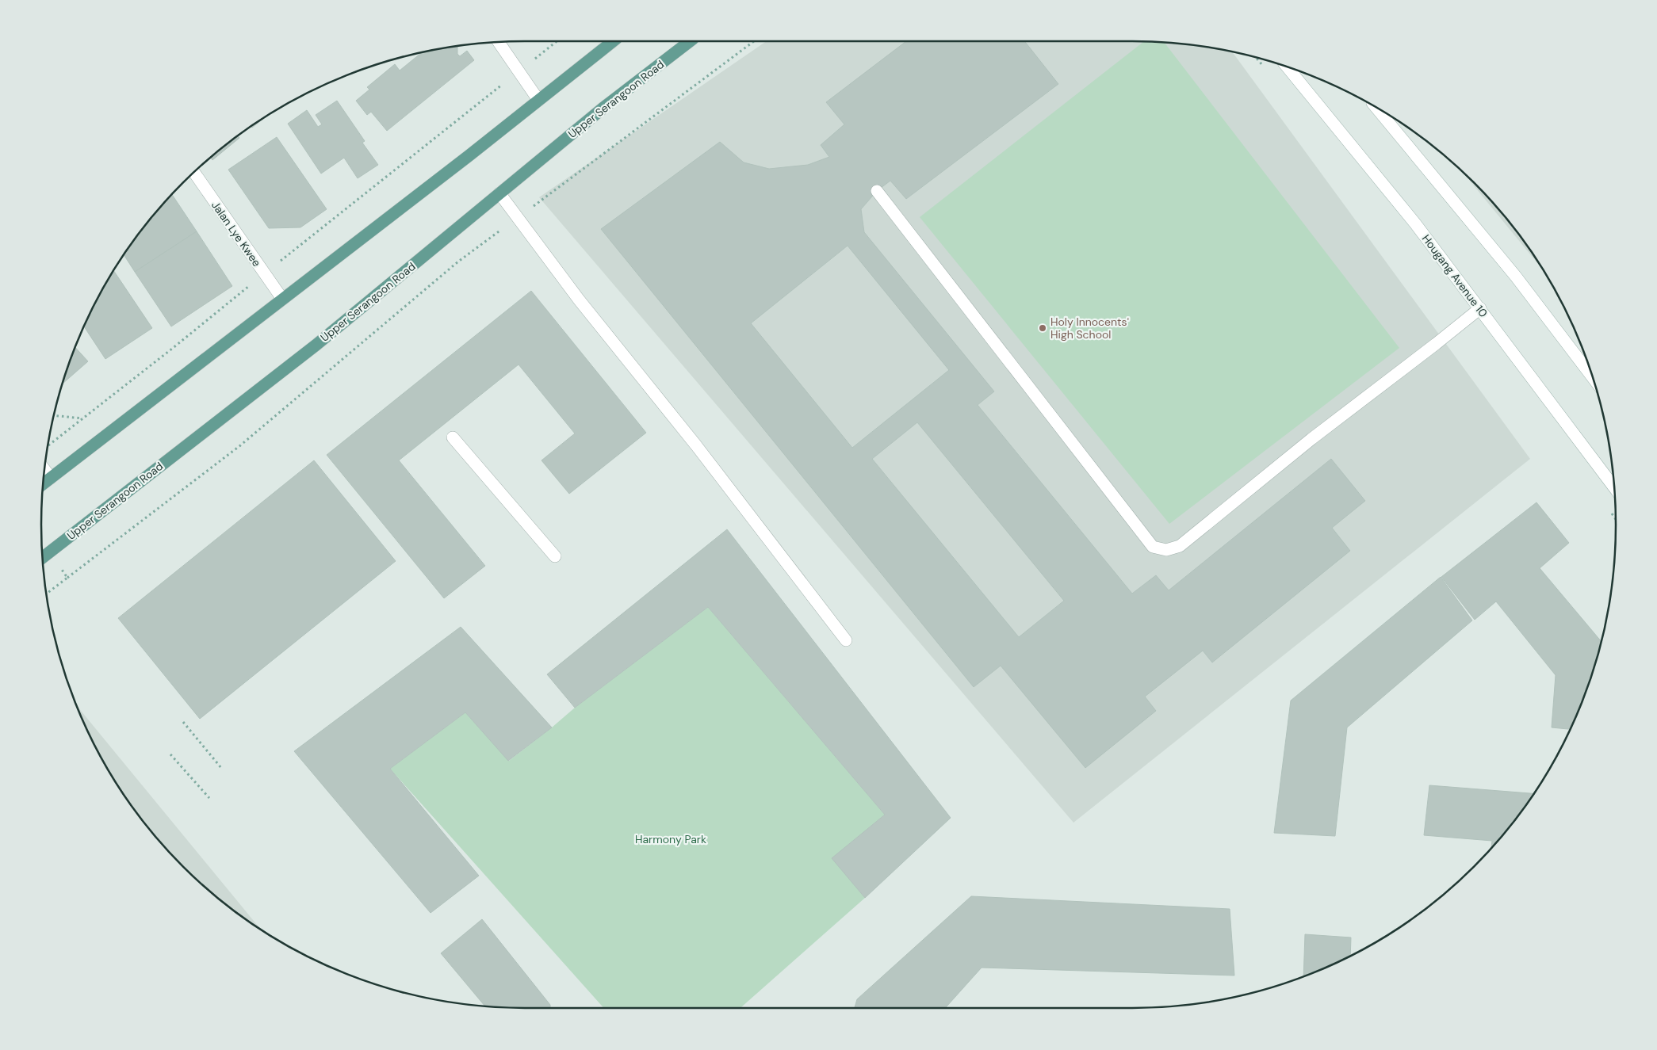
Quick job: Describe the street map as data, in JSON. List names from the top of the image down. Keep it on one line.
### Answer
{"streets":{"main road":["Upper Serangoon Road","Jalan Lye Kwee","Hougang Avenue 10"]},"parks":["Harmony Park"],"places":["Holy Innocents' High School"]}
